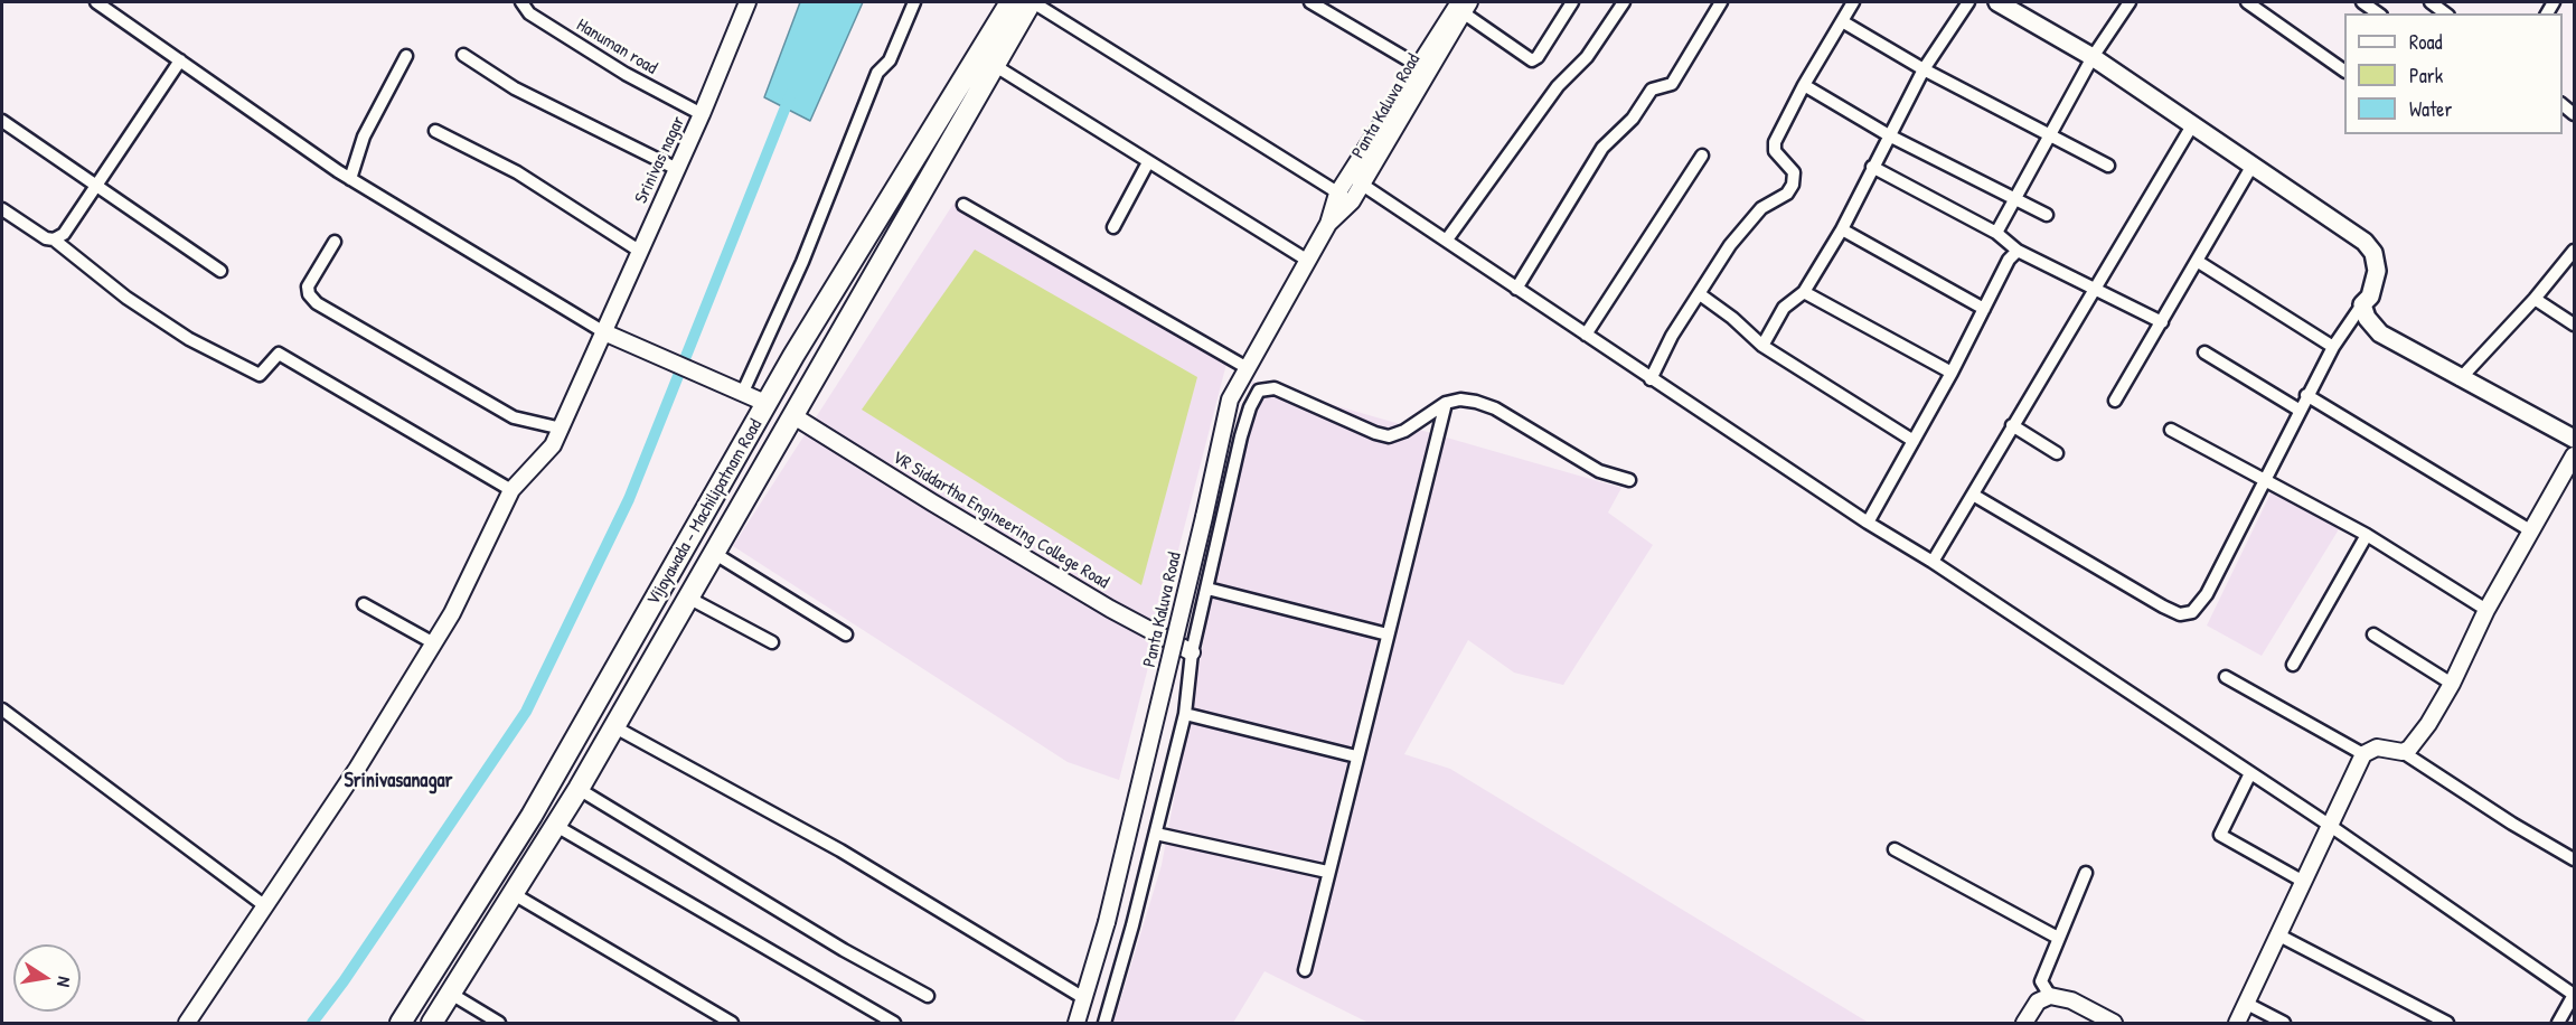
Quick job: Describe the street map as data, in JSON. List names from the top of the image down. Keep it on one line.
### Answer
{"streets":{"highway":["Vijayawada - Machilipatnam Road"],"street":["Hanuman road","Panta Kaluva Road","Srinivas nagar","VR Siddartha Engineering College Road"]},"crossings":[["Hanuman road","Srinivas nagar"],["Vijayawada - Machilipatnam Road","VR Siddartha Engineering College Road"]],"districts":["Srinivasanagar"],"legend":["Road","Park","Water"],"north":"right"}
